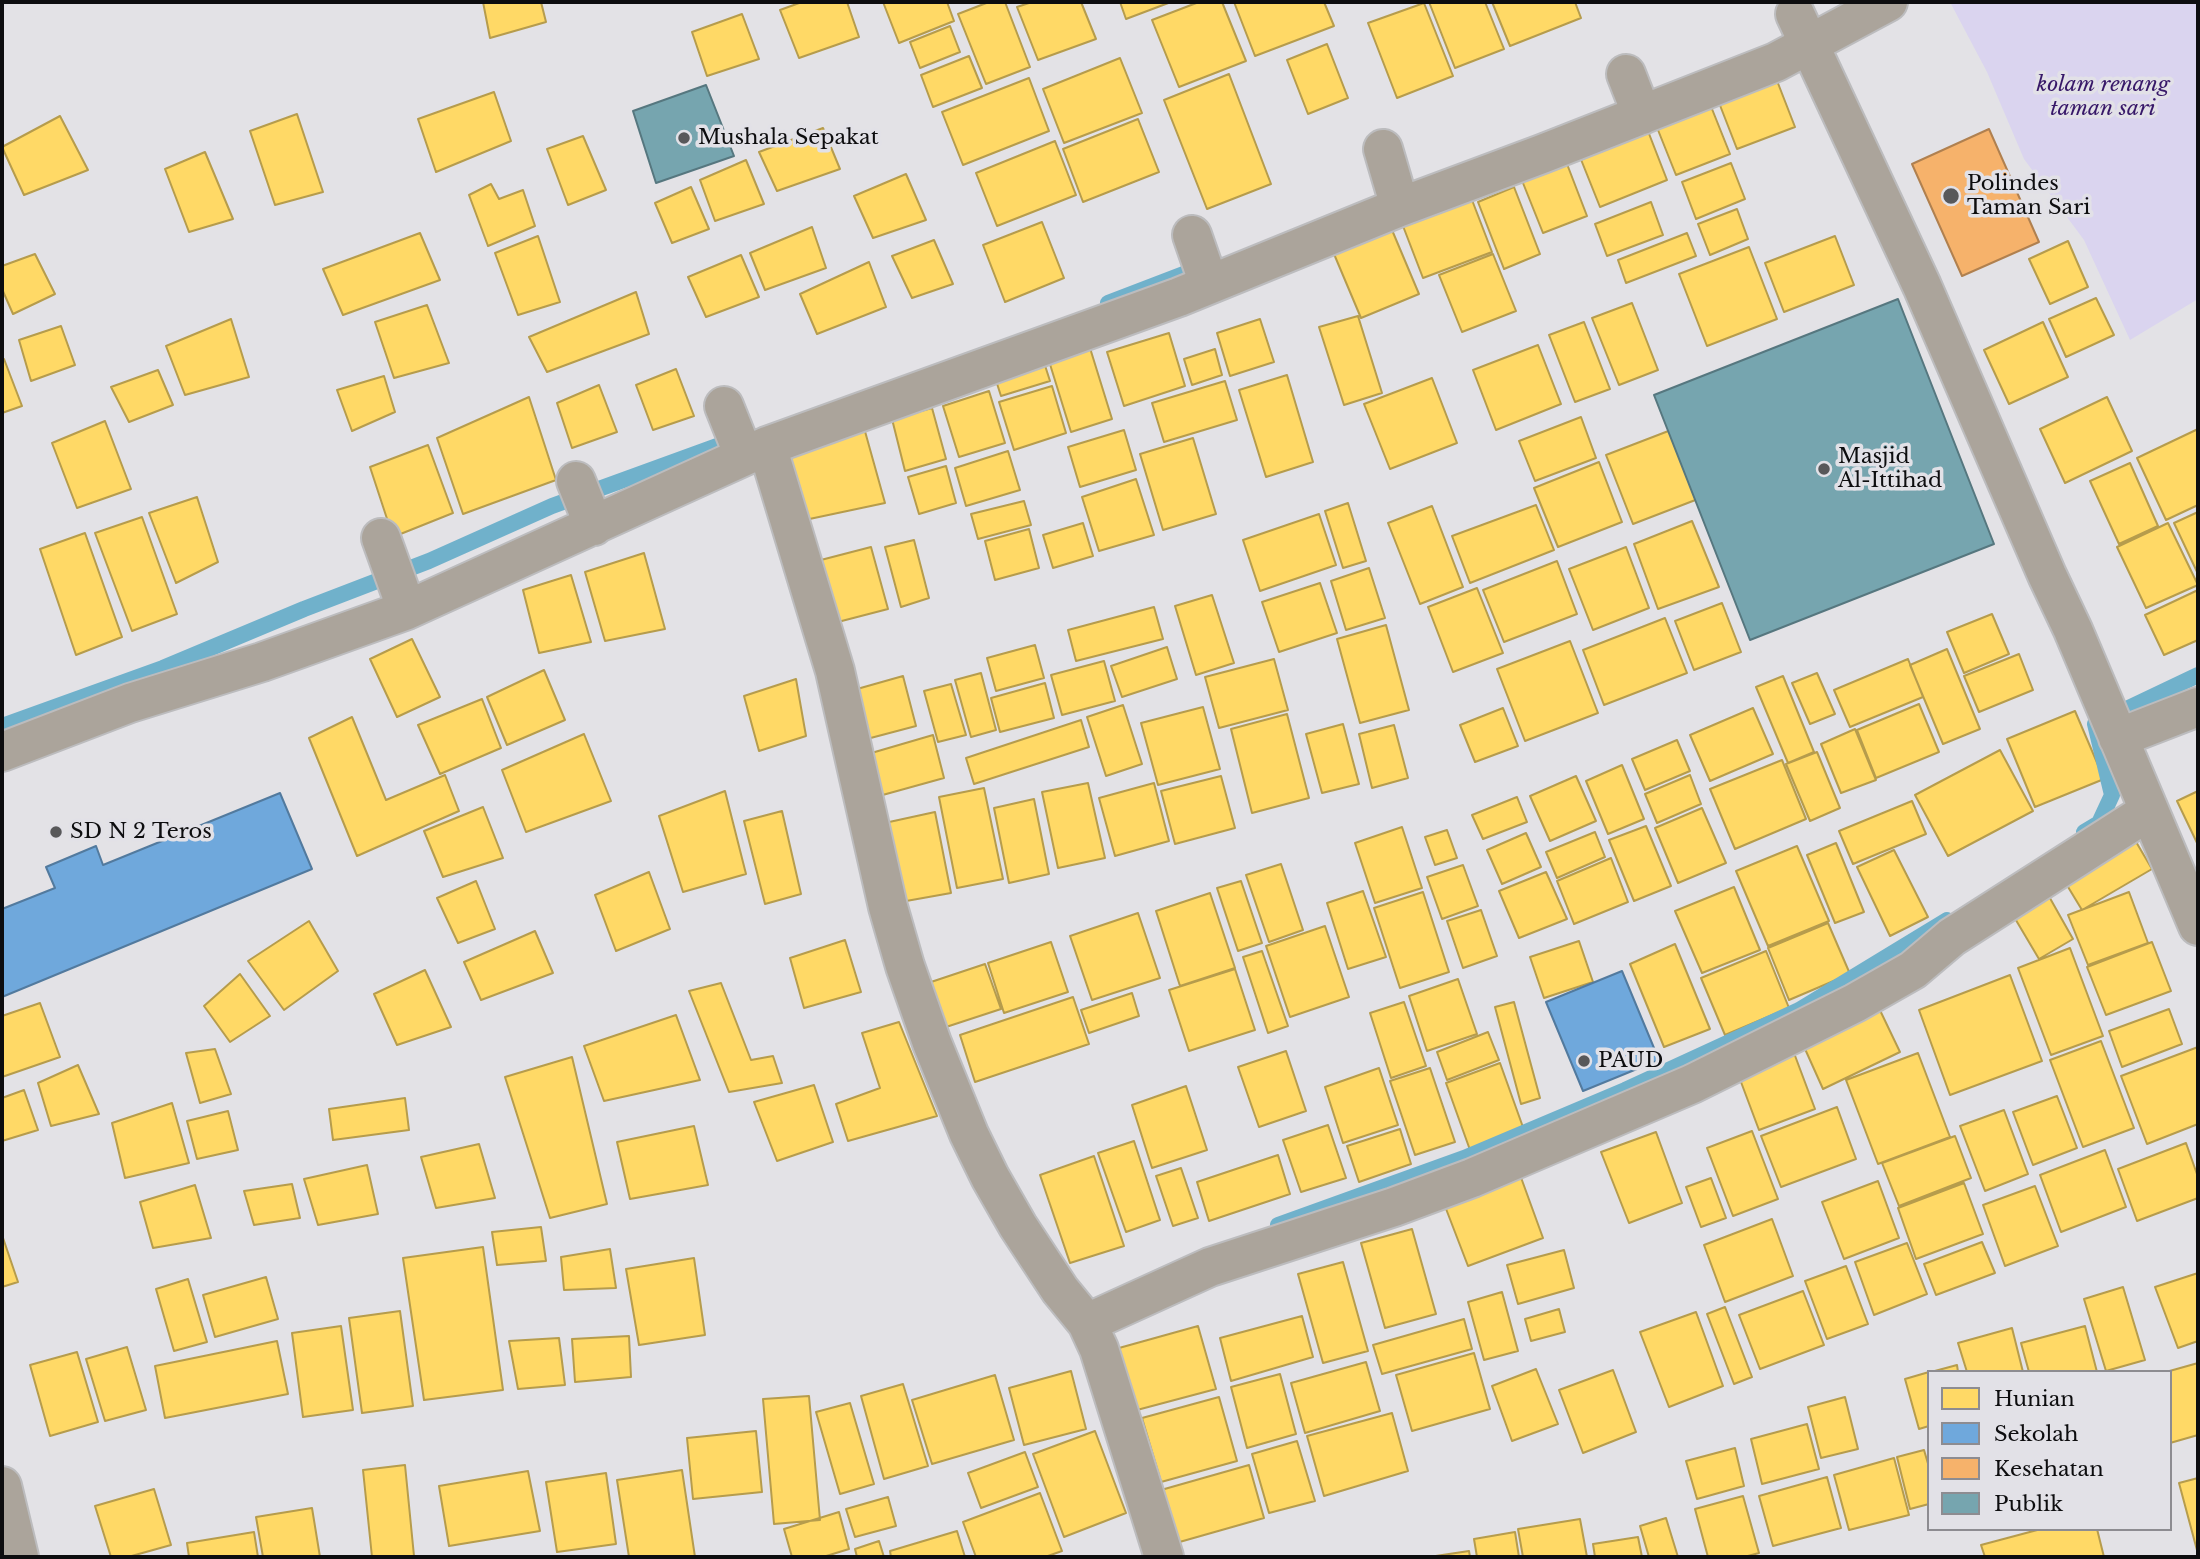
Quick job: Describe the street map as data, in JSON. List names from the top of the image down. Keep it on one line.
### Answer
{"parks":["kolam renang taman sari"],"places":["Mushala Sepakat","Polindes Taman Sari","Masjid Al-Ittihad","SD N 2 Teros","PAUD"],"legend":["Hunian","Sekolah","Kesehatan","Publik"]}
